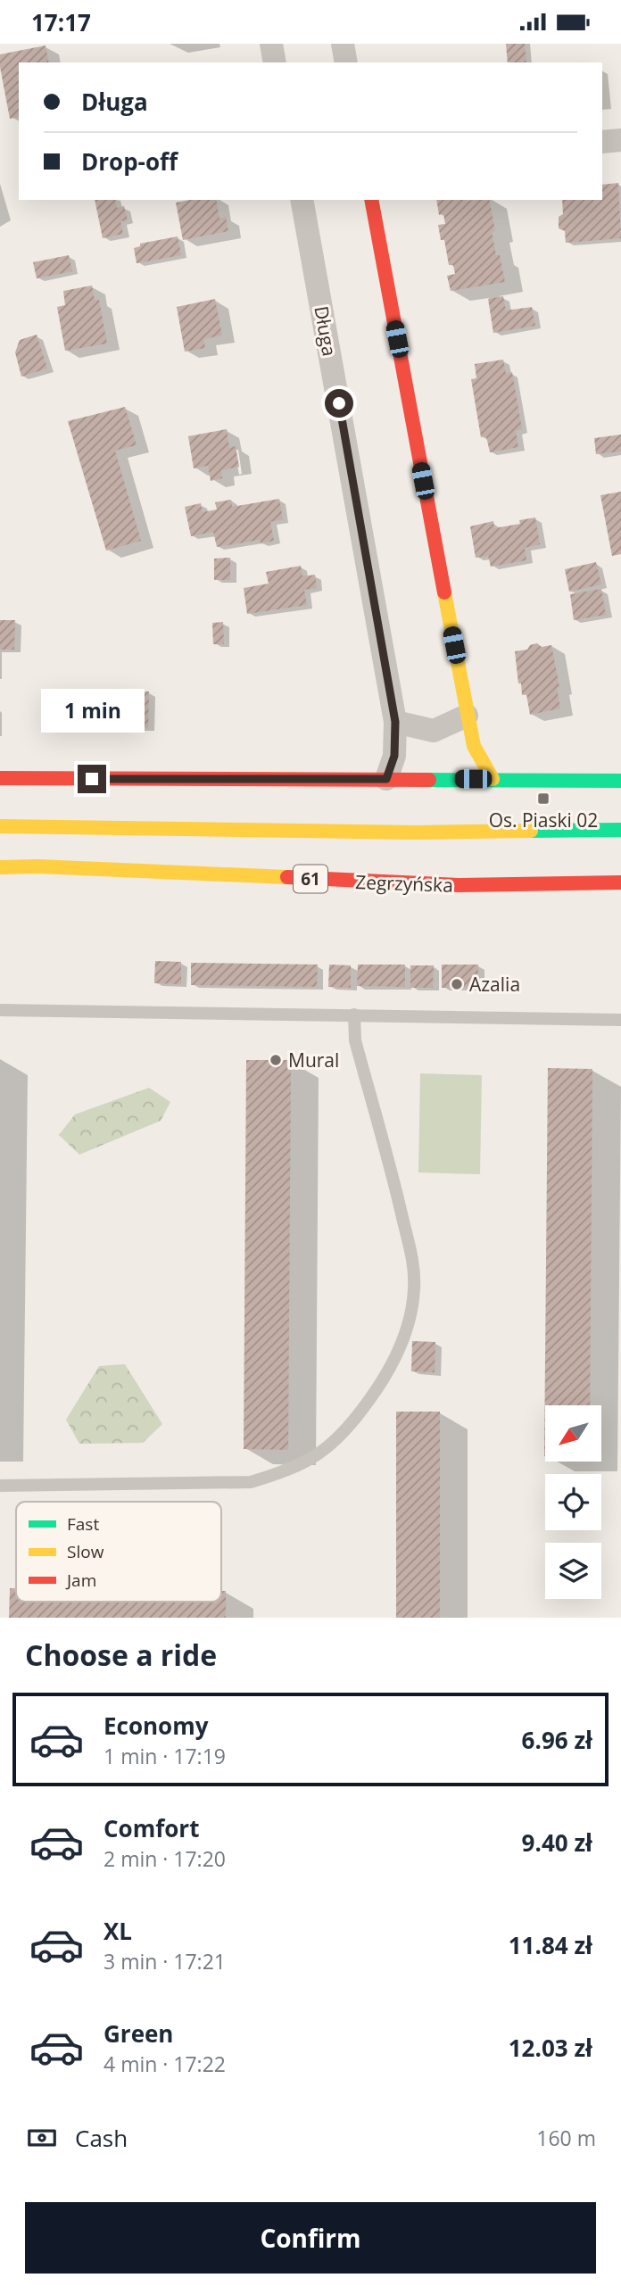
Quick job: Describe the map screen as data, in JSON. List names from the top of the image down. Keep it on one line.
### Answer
{"streets":{"main road":["61","Zegrzyńska"],"street":["Długa"]},"places":{"transit":["Os. Piaski 02"],"other":["Azalia","Mural"]},"legend":["Fast","Slow","Jam"],"north":"bottom left","page":{"status":"17:17","banner":["Długa","Drop-off"],"bubble":"1 min","heading":"Choose a ride","list":[{"name":"Economy","note":"1 min · 17:19","value":"6.96 zł"},{"name":"Comfort","note":"2 min · 17:20","value":"9.40 zł"},{"name":"XL","note":"3 min · 17:21","value":"11.84 zł"},{"name":"Green","note":"4 min · 17:22","value":"12.03 zł"}],"pay":["Cash","160 m"],"buttons":"Confirm"}}
